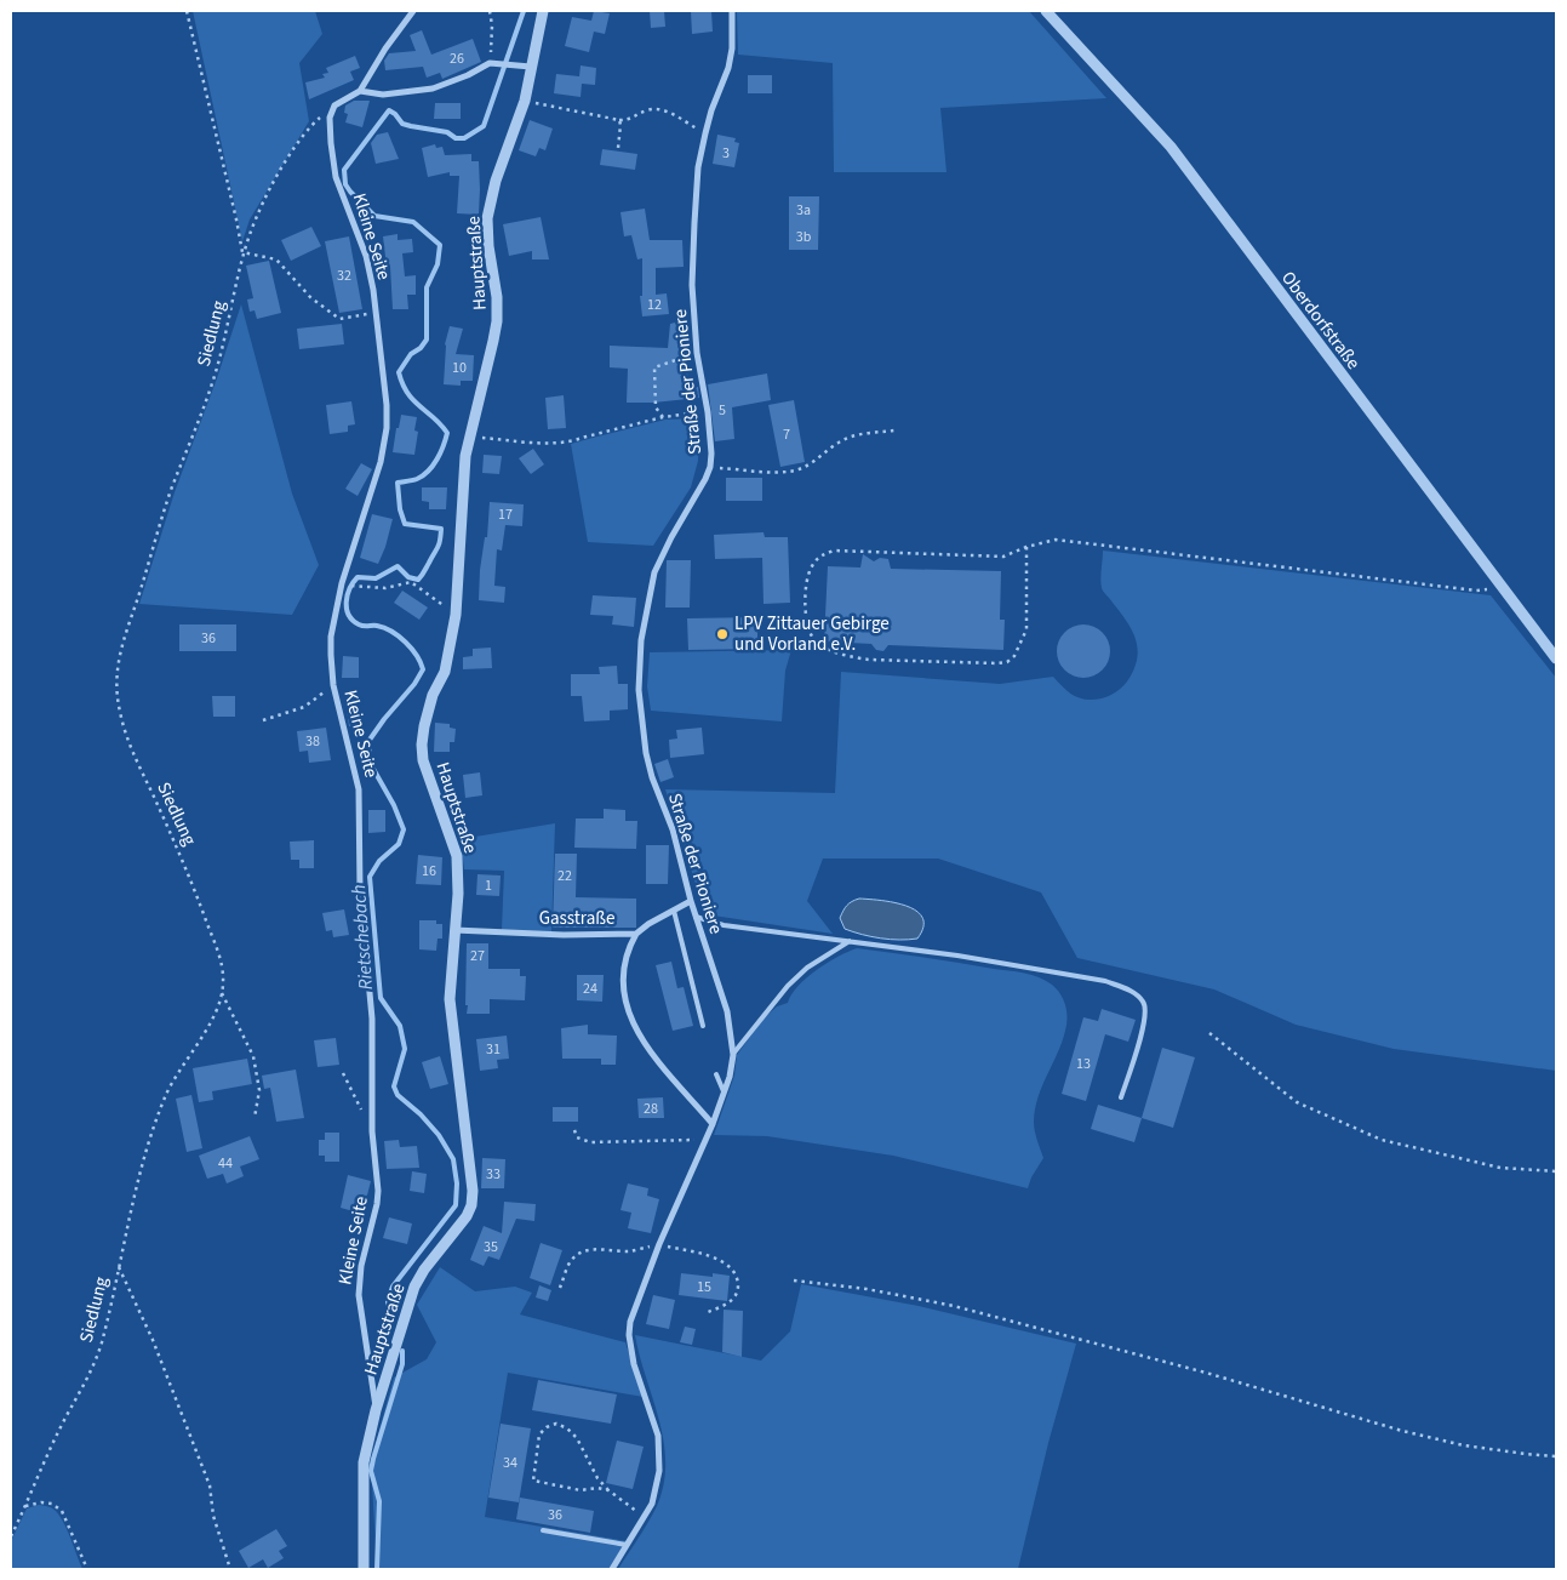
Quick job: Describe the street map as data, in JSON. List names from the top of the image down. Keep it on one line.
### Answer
{"streets":{"street":["Kleine Seite","Hauptstraße","Oberdorfstraße","Straße der Pioniere","Gasstraße"],"path":["Siedlung"]},"crossings":[["Kleine Seite","Hauptstraße"],["Kleine Seite","Siedlung"],["Hauptstraße","Gasstraße"],["Straße der Pioniere","Gasstraße"]],"water":["Rietschebach"],"places":["LPV Zittauer Gebirge und Vorland e.V."],"house_numbers":["26","3","3a","3b","32","12","10","5","7","17","36","38","16","22","1","27","24","31","13","28","44","33","35","15","34","36"]}
